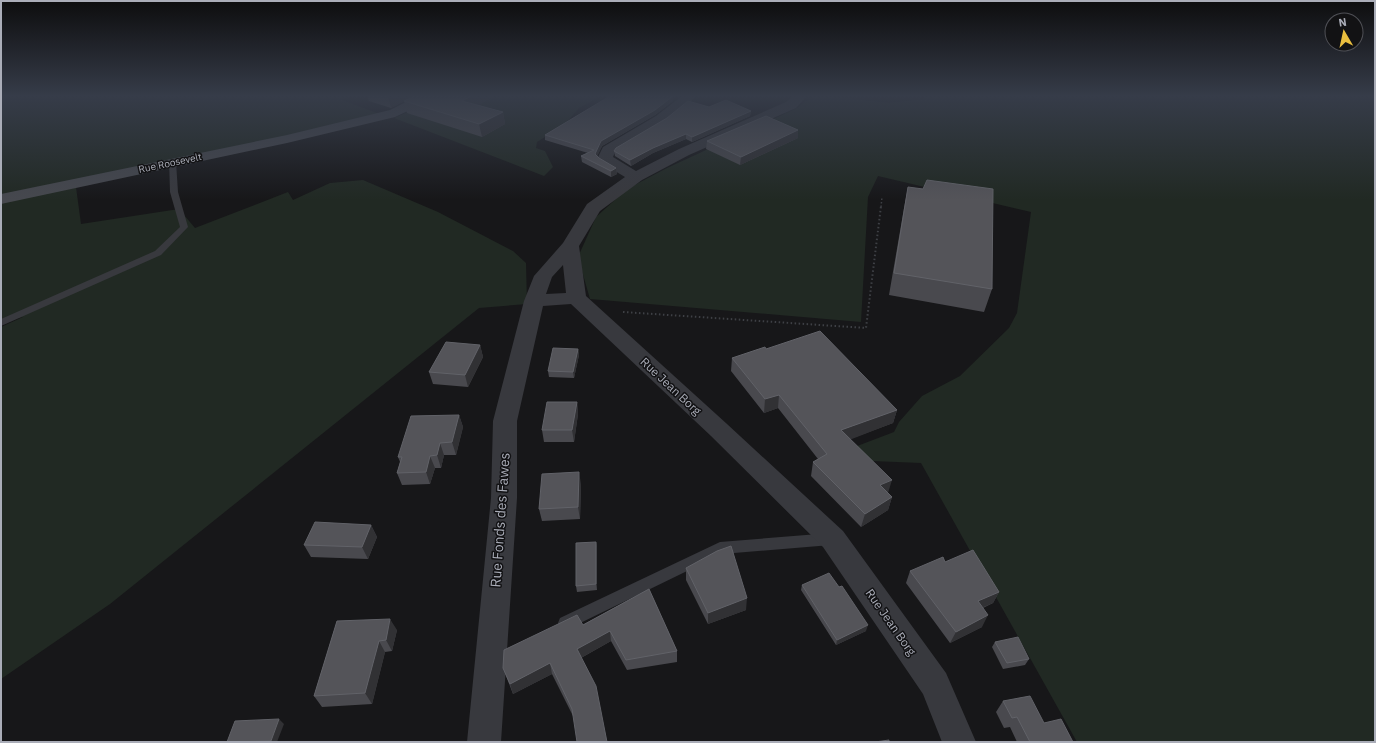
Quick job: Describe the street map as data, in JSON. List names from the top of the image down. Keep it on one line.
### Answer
{"streets":{"main road":["Rue Roosevelt"],"street":["Rue Jean Borg","Rue Fonds des Fawes"]},"north":"top"}
